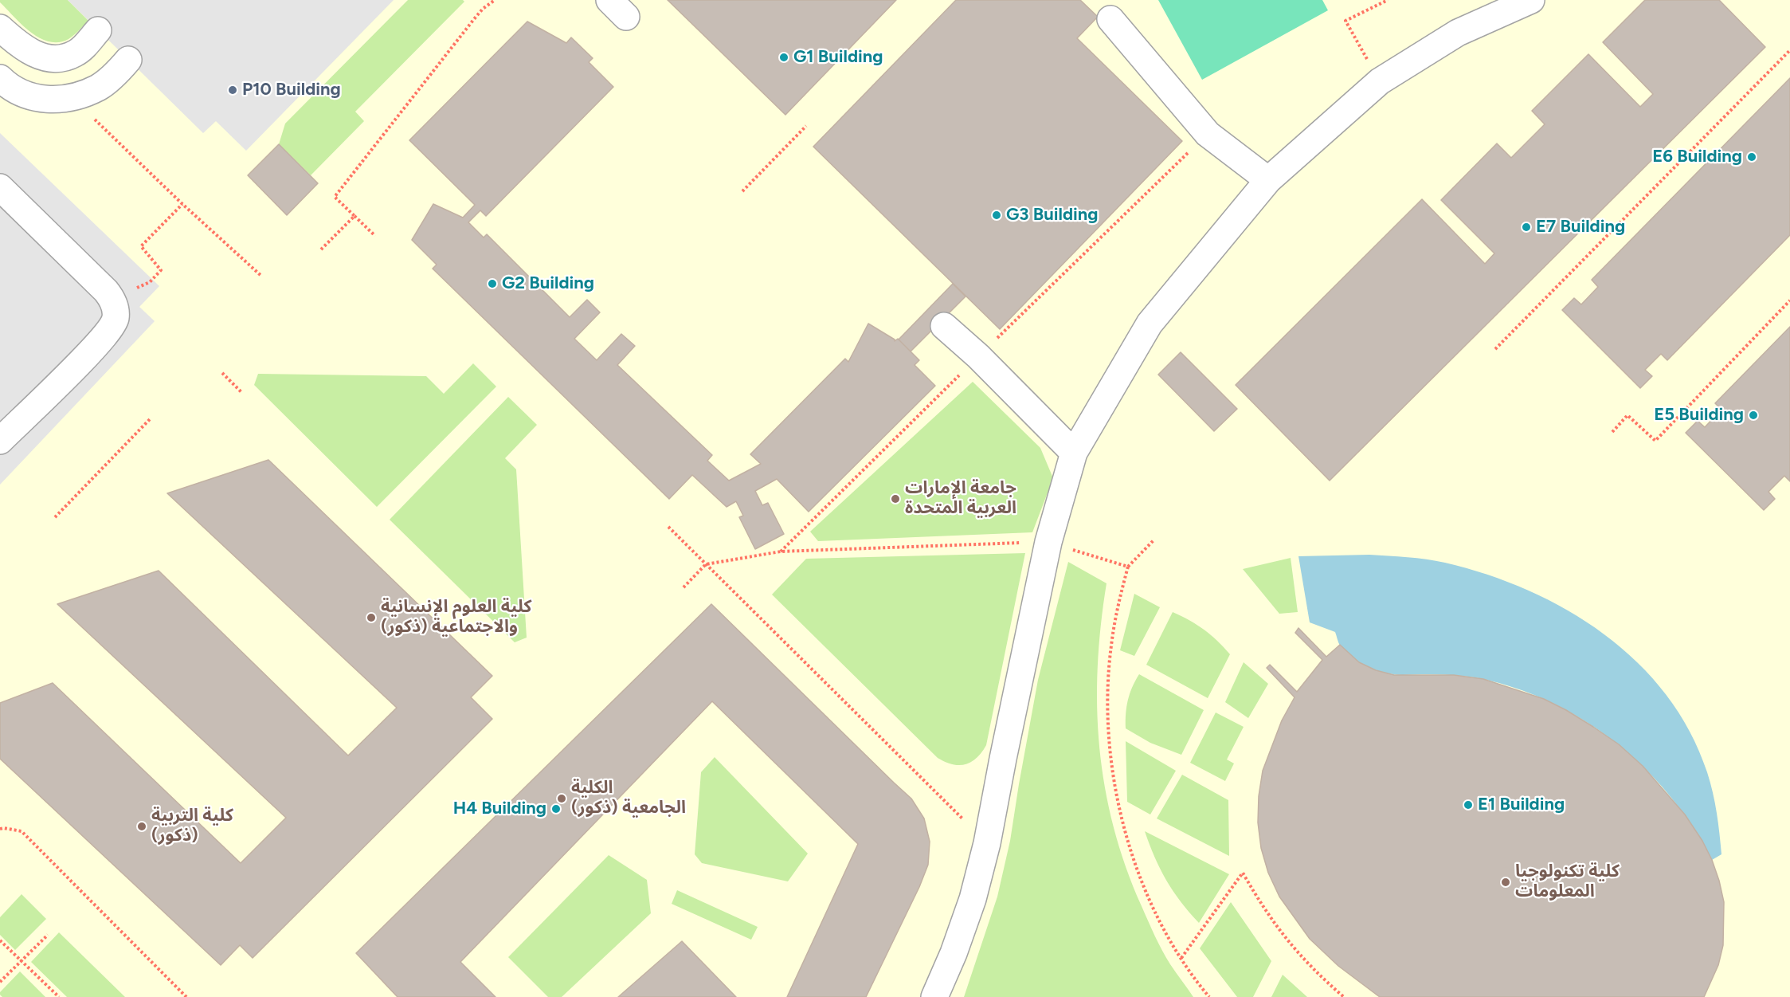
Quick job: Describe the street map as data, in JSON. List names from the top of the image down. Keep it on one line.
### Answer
{"places":["G1 Building","P10 Building","E6 Building","G3 Building","E7 Building","G2 Building","E5 Building","جامعة الإمارات العربية المتحدة","كلية العلوم الإنسانية والاجتماعية (ذكور)","الكلية الجامعية (ذكور)","E1 Building","H4 Building","كلية التربية (ذكور)","كلية تكنولوجيا المعلومات"]}
